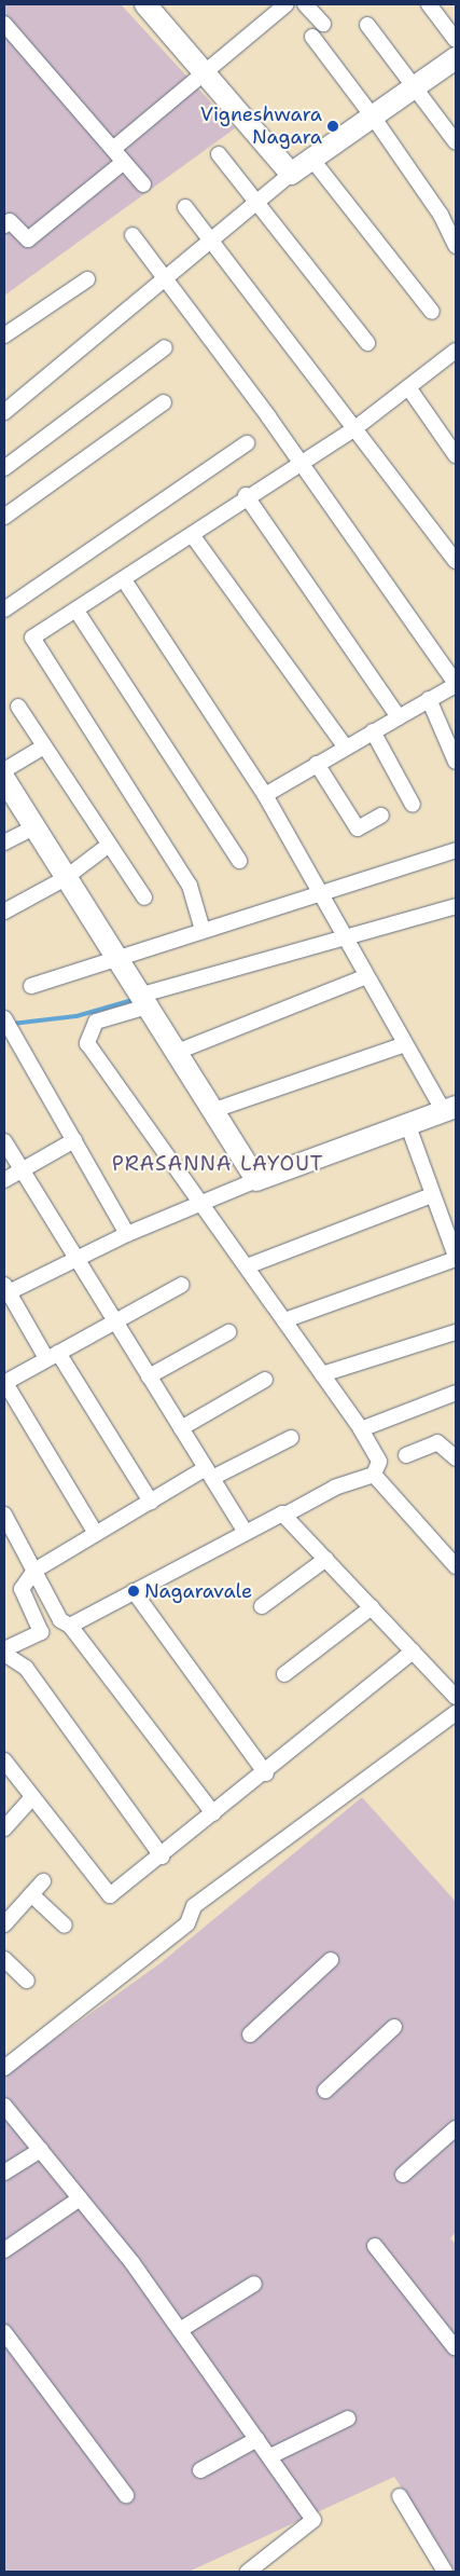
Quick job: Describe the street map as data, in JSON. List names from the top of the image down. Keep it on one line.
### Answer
{"districts":["PRASANNA LAYOUT"],"places":["Vigneshwara Nagara","Nagaravale"]}
